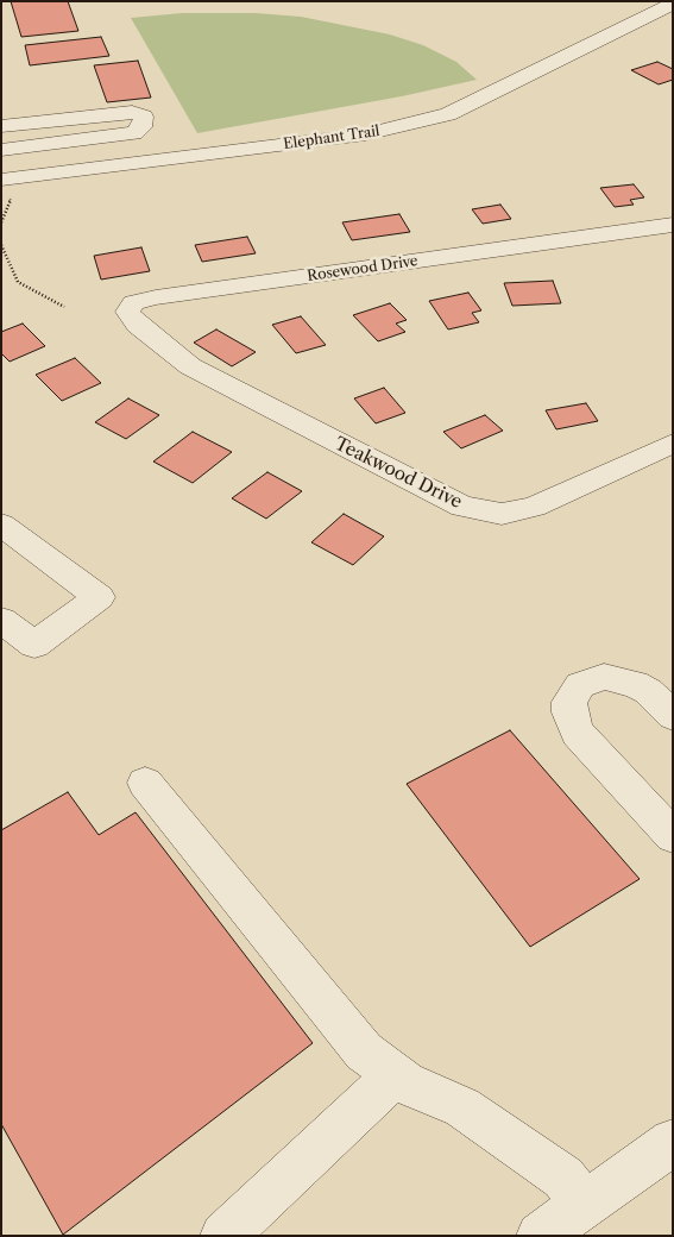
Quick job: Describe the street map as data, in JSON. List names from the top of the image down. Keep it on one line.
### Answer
{"streets":{"street":["Elephant Trail","Rosewood Drive","Teakwood Drive"]},"crossings":[["Rosewood Drive","Teakwood Drive"]]}
